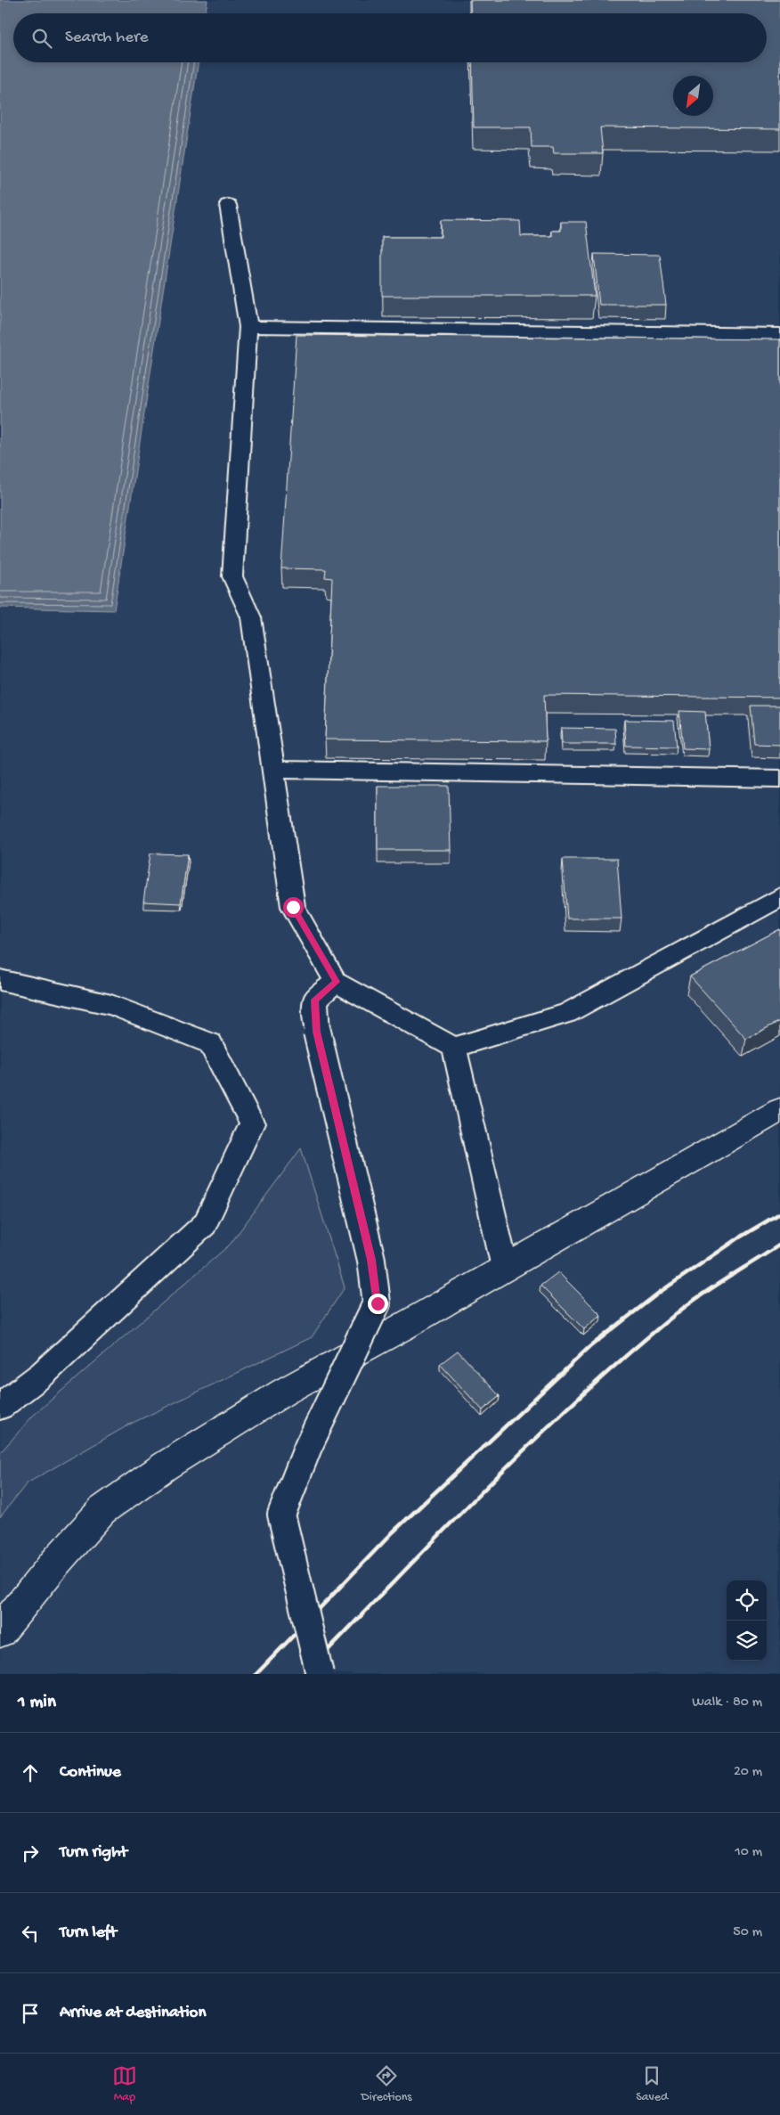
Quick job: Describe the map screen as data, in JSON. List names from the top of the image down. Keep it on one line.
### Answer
{"north":"bottom left","page":{"search":"Search here","heading":["1 min","Walk · 80 m"],"list":[["Continue","20 m"],["Turn right","10 m"],["Turn left","50 m"],"Arrive at destination"],"nav":["Map","Directions","Saved"]}}
